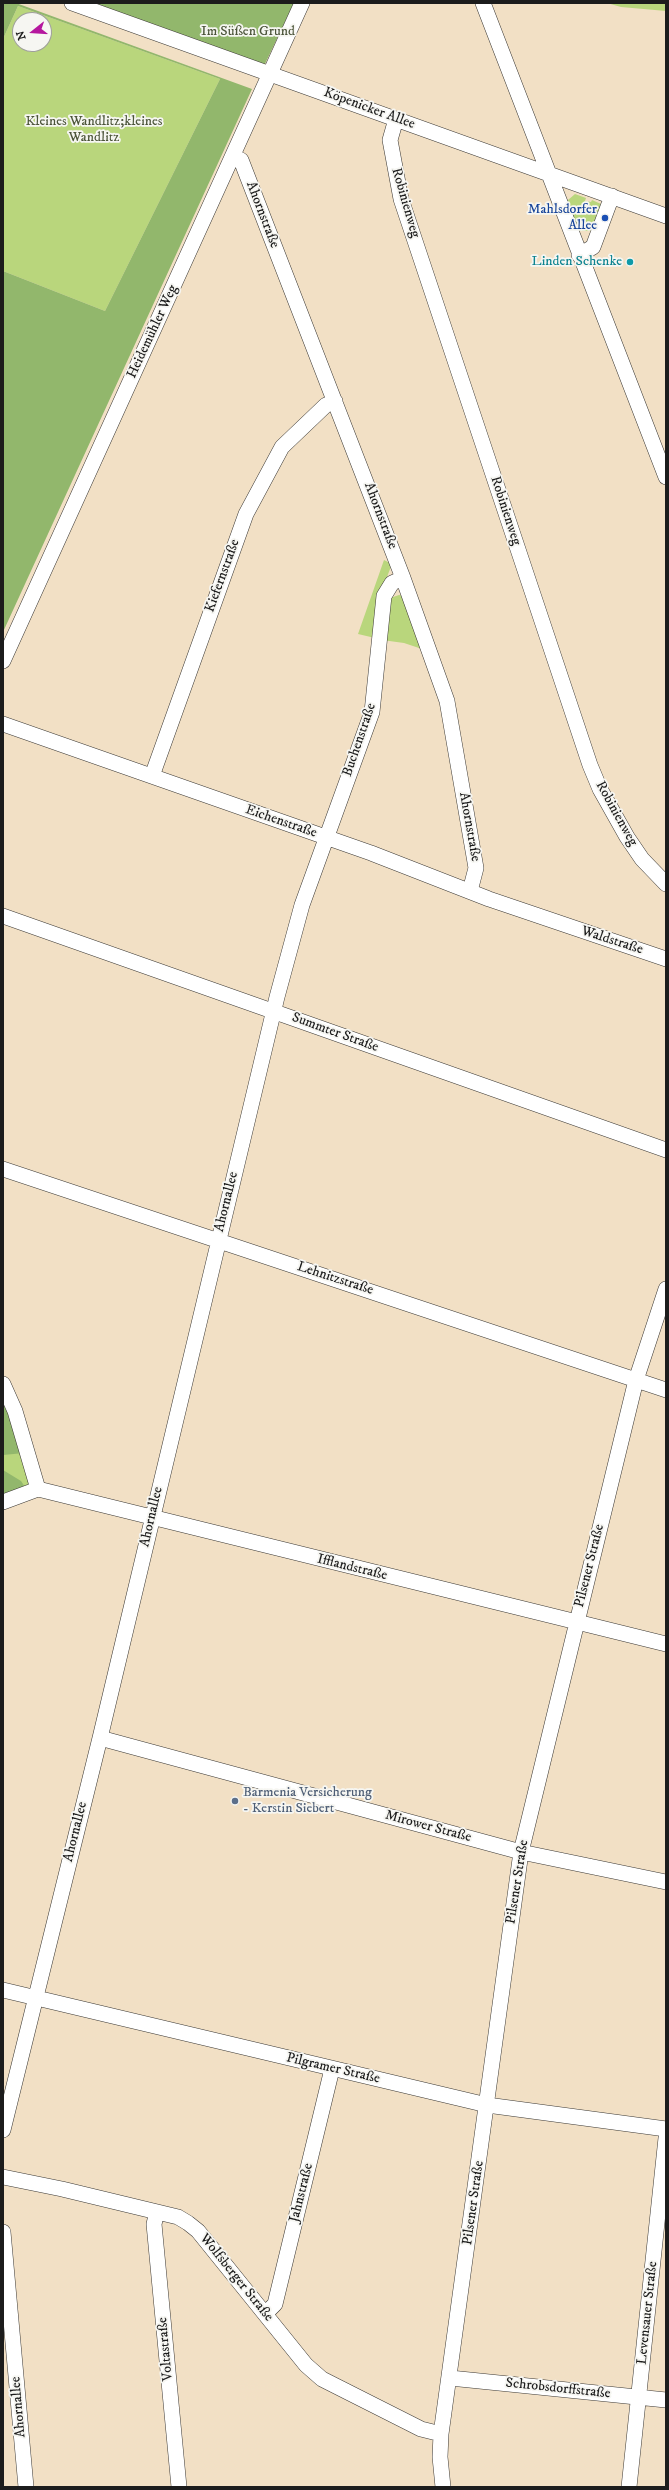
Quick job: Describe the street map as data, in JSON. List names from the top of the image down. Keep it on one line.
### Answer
{"streets":{"street":["Köpenicker Allee","Robinienweg","Ahornstraße","Heidemühler Weg","Kiefernstraße","Buchenstraße","Eichenstraße","Waldstraße","Summter Straße","Ahornallee","Lehnitzstraße","Pilsener Straße","Ifflandstraße","Mirower Straße","Pilgramer Straße","Jahnstraße","Wolfsberger Straße","Levensauer Straße","Voltastraße","Schrobsdorffstraße"]},"crossings":[["Köpenicker Allee","Robinienweg"],["Köpenicker Allee","Heidemühler Weg"],["Ahornstraße","Heidemühler Weg"],["Ahornstraße","Kiefernstraße"],["Ahornstraße","Buchenstraße"],["Ahornstraße","Eichenstraße"],["Kiefernstraße","Eichenstraße"],["Buchenstraße","Eichenstraße"],["Buchenstraße","Ahornallee"],["Eichenstraße","Waldstraße"],["Summter Straße","Ahornallee"],["Ahornallee","Lehnitzstraße"],["Ahornallee","Ifflandstraße"],["Ahornallee","Mirower Straße"],["Ahornallee","Pilgramer Straße"],["Lehnitzstraße","Pilsener Straße"],["Pilsener Straße","Ifflandstraße"],["Pilsener Straße","Mirower Straße"],["Pilsener Straße","Pilgramer Straße"],["Pilsener Straße","Wolfsberger Straße"],["Pilsener Straße","Schrobsdorffstraße"],["Pilgramer Straße","Jahnstraße"],["Jahnstraße","Wolfsberger Straße"],["Wolfsberger Straße","Voltastraße"],["Levensauer Straße","Schrobsdorffstraße"]],"parks":["Im Süßen Grund","Kleines Wandlitz;kleines Wandlitz"],"places":["Mahlsdorfer Allee","Linden Schenke","Barmenia Versicherung - Kerstin Siebert"],"north":"left"}
